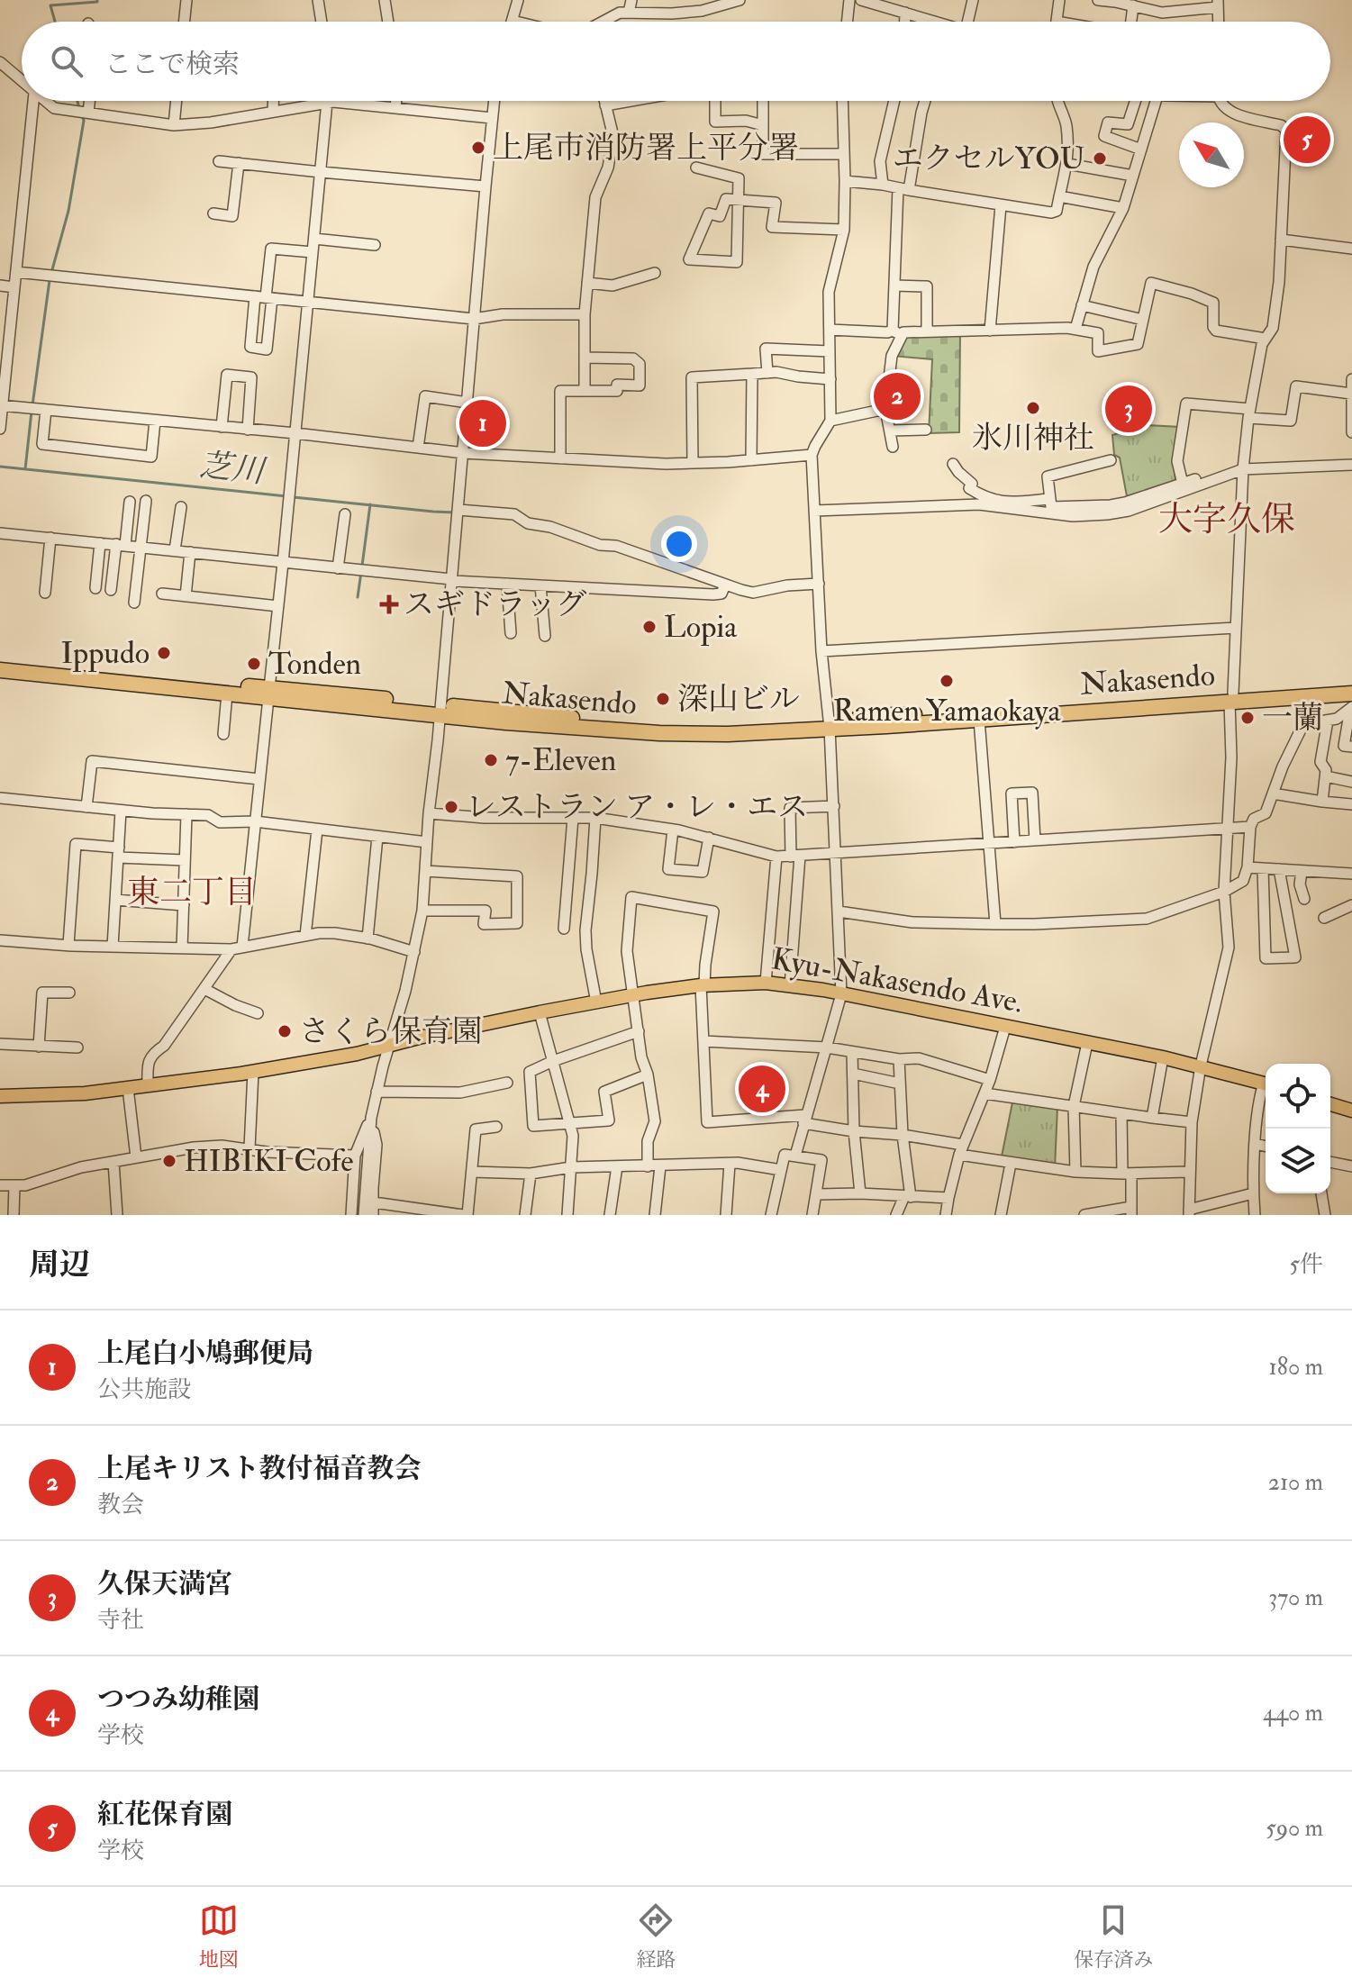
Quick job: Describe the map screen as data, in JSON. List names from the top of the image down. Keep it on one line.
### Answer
{"streets":{"highway":["Nakasendo"],"main road":["Kyu-Nakasendo Ave."]},"districts":["大字久保","東二丁目"],"water":["芝川"],"places":{"other":["上尾市消防署上平分署","エクセルYOU","氷川神社","Lopia","Ippudo","Tonden","Ramen Yamaokaya","深山ビル","一蘭","7-Eleven","レストラン ア・レ・エス","さくら保育園","HIBIKI Cofe"],"health":["スギドラッグ"]},"north":"top left","page":{"search":"ここで検索","pins":["5","2","3","1","4"],"heading":["周辺","5件"],"list":[{"mark":"1","name":"上尾白小鳩郵便局","note":"公共施設","value":"180 m"},{"mark":"2","name":"上尾キリスト教付福音教会","note":"教会","value":"210 m"},{"mark":"3","name":"久保天満宮","note":"寺社","value":"370 m"},{"mark":"4","name":"つつみ幼稚園","note":"学校","value":"440 m"},{"mark":"5","name":"紅花保育園","note":"学校","value":"590 m"}],"nav":["地図","経路","保存済み"]}}
